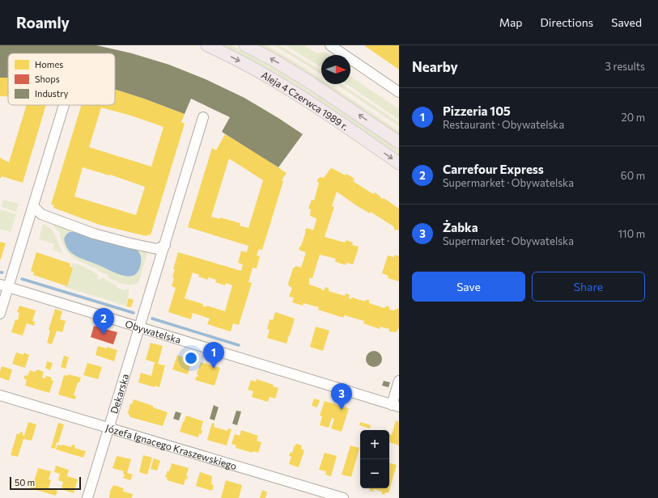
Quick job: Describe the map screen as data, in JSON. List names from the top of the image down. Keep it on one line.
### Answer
{"streets":{"main road":["Aleja 4 Czerwca 1989 r."],"street":["Obywatelska","Dekarska","Józefa Ignacego Kraszewskiego"]},"crossings":[["Obywatelska","Dekarska"],["Dekarska","Józefa Ignacego Kraszewskiego"]],"legend":["Homes","Shops","Industry"],"scale_bar":"50 m","north":"right","page":{"header":"Roamly","nav":["Map","Directions","Saved"],"heading":["Nearby","3 results"],"list":[{"mark":"1","name":"Pizzeria 105","note":"Restaurant · Obywatelska","value":"20 m"},{"mark":"2","name":"Carrefour Express","note":"Supermarket · Obywatelska","value":"60 m"},{"mark":"3","name":"Żabka","note":"Supermarket · Obywatelska","value":"110 m"}],"buttons":["Save","Share"],"pins":["2","1","3"],"map_buttons":["+","−"],"scale":"50 m"}}
